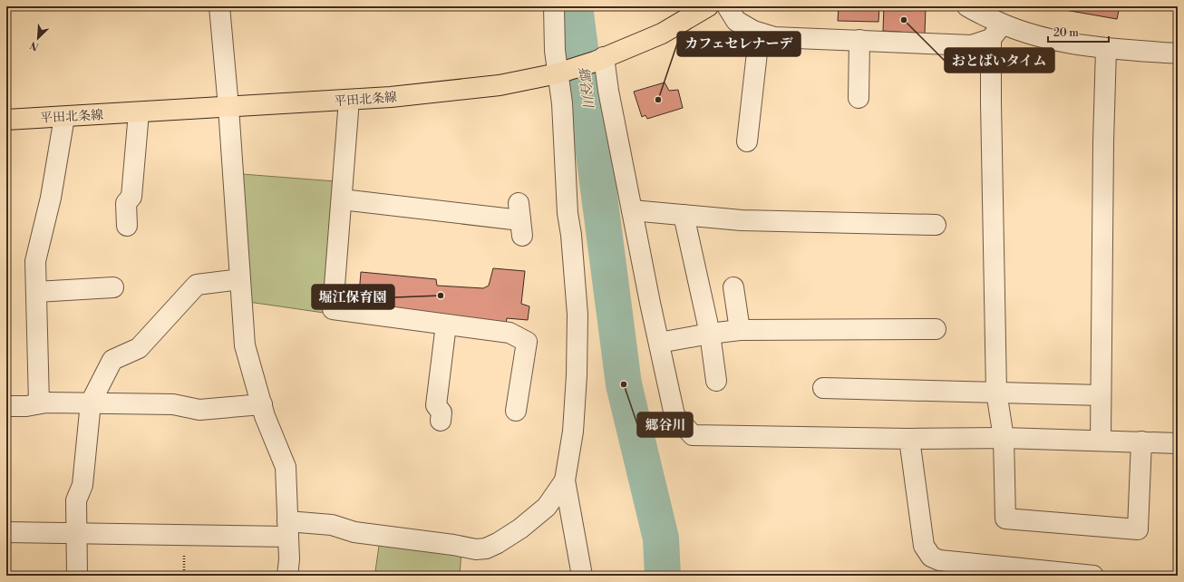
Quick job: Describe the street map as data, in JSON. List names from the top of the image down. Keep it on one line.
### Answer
{"streets":{"main road":["平田北条線"]},"water":["郷谷川"],"places":["おとばいタイム","カフェセレナーデ","堀江保育園","郷谷川"],"scale_bar":"20 m","north":"bottom left"}
